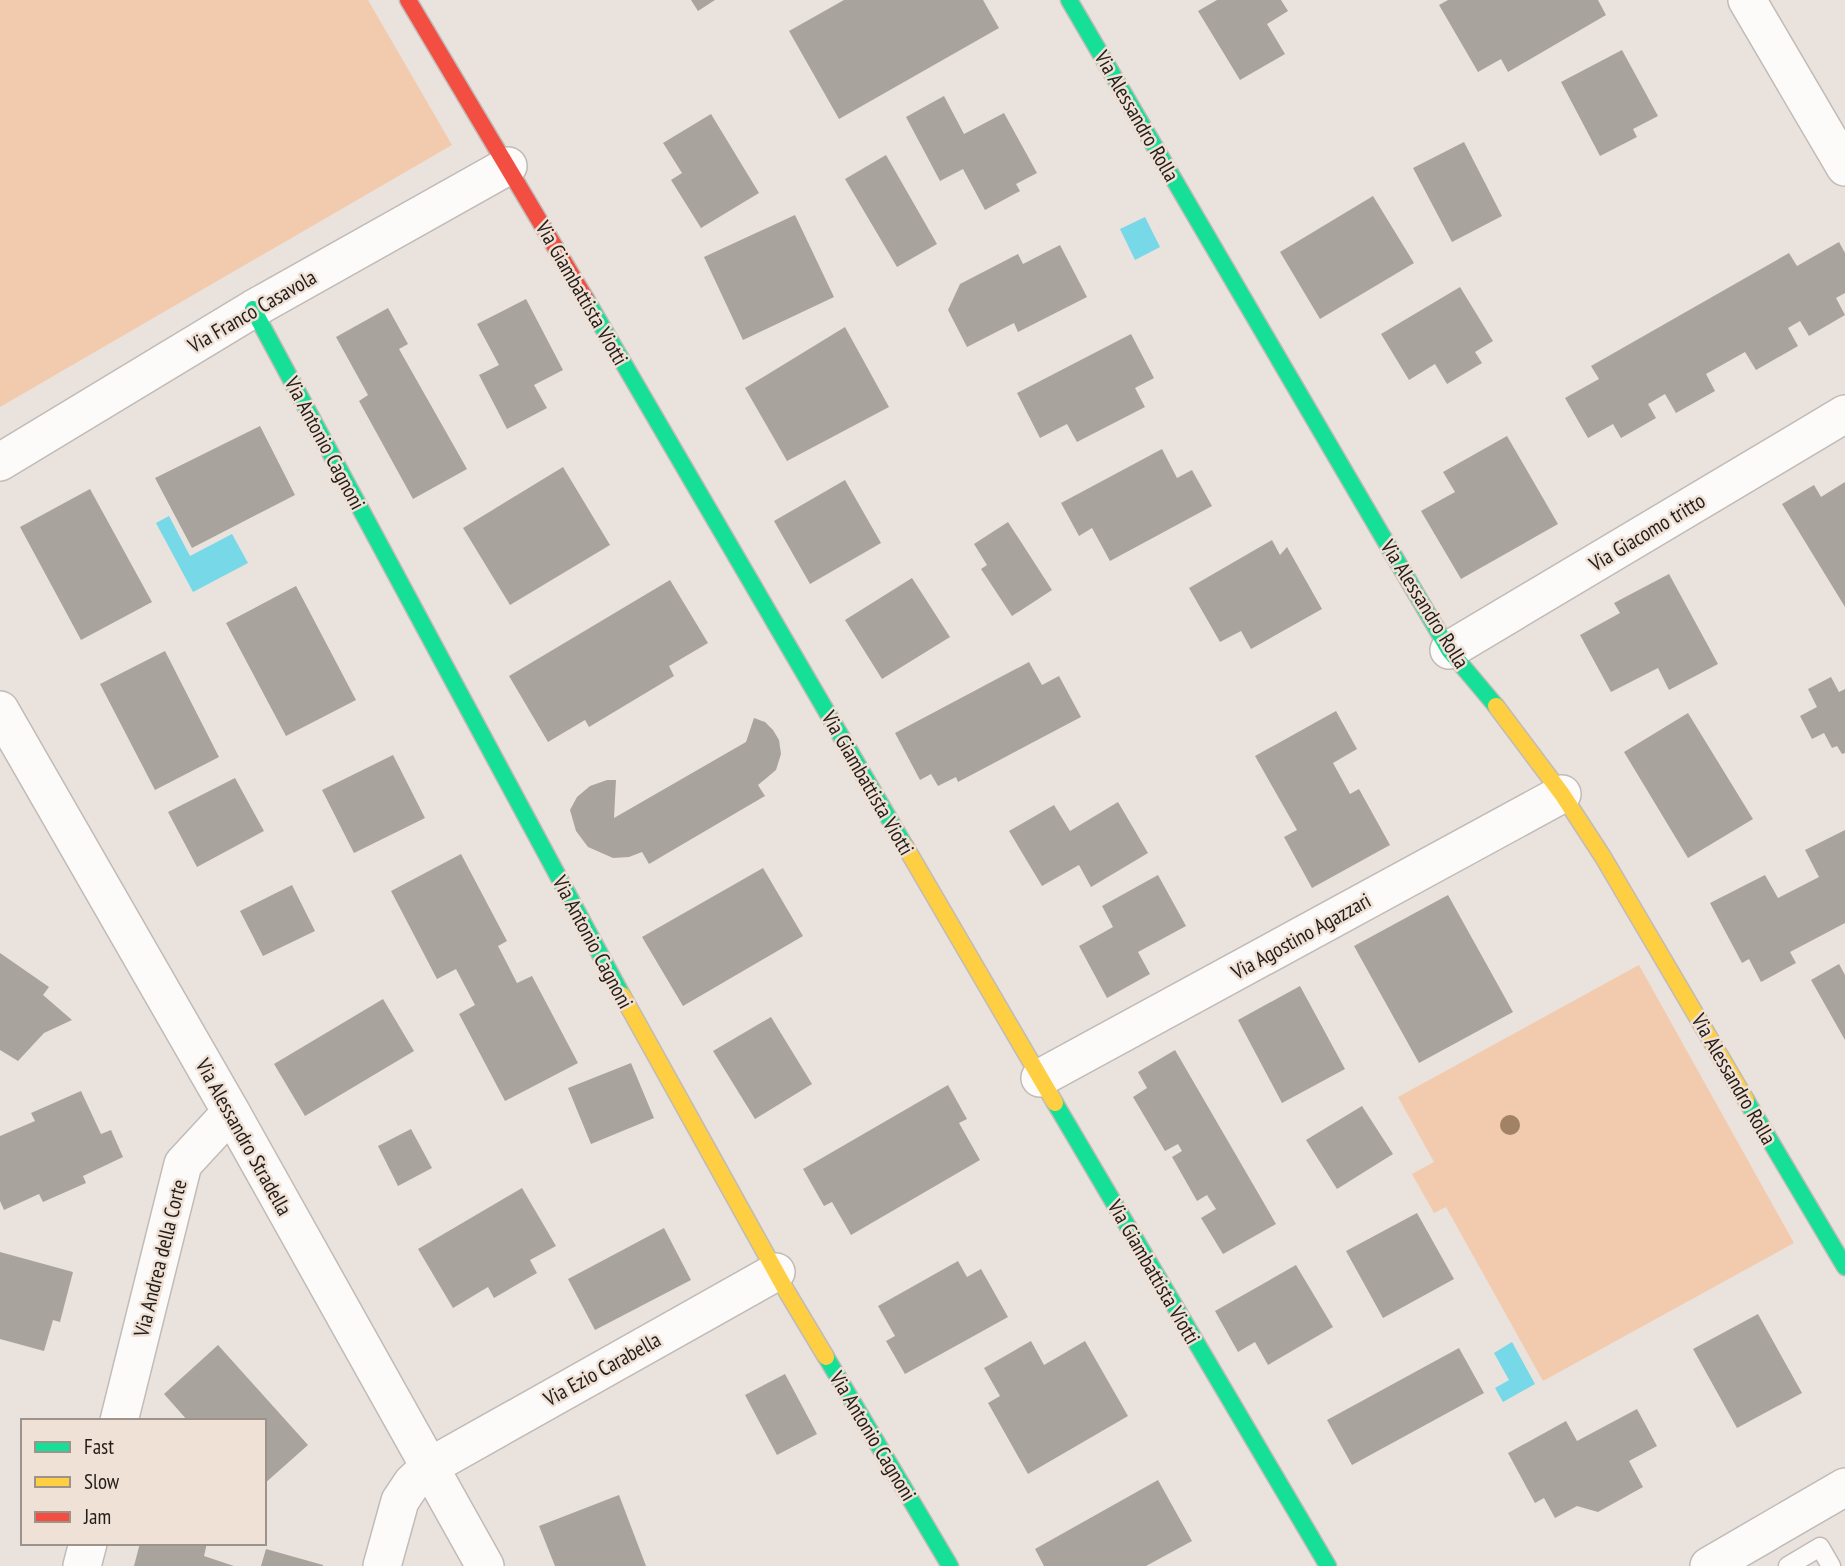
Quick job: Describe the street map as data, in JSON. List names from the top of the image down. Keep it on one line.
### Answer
{"streets":{"street":["Via Alessandro Rolla","Via Giambattista Viotti","Via Franco Casavola","Via Antonio Cagnoni","Via Giacomo tritto","Via Agostino Agazzari","Via Alessandro Stradella","Via Andrea della Corte","Via Ezio Carabella"]},"crossings":[["Via Alessandro Rolla","Via Giacomo tritto"],["Via Alessandro Rolla","Via Agostino Agazzari"],["Via Giambattista Viotti","Via Franco Casavola"],["Via Giambattista Viotti","Via Agostino Agazzari"],["Via Franco Casavola","Via Antonio Cagnoni"],["Via Antonio Cagnoni","Via Ezio Carabella"],["Via Alessandro Stradella","Via Andrea della Corte"],["Via Alessandro Stradella","Via Ezio Carabella"]],"legend":["Fast","Slow","Jam"]}
